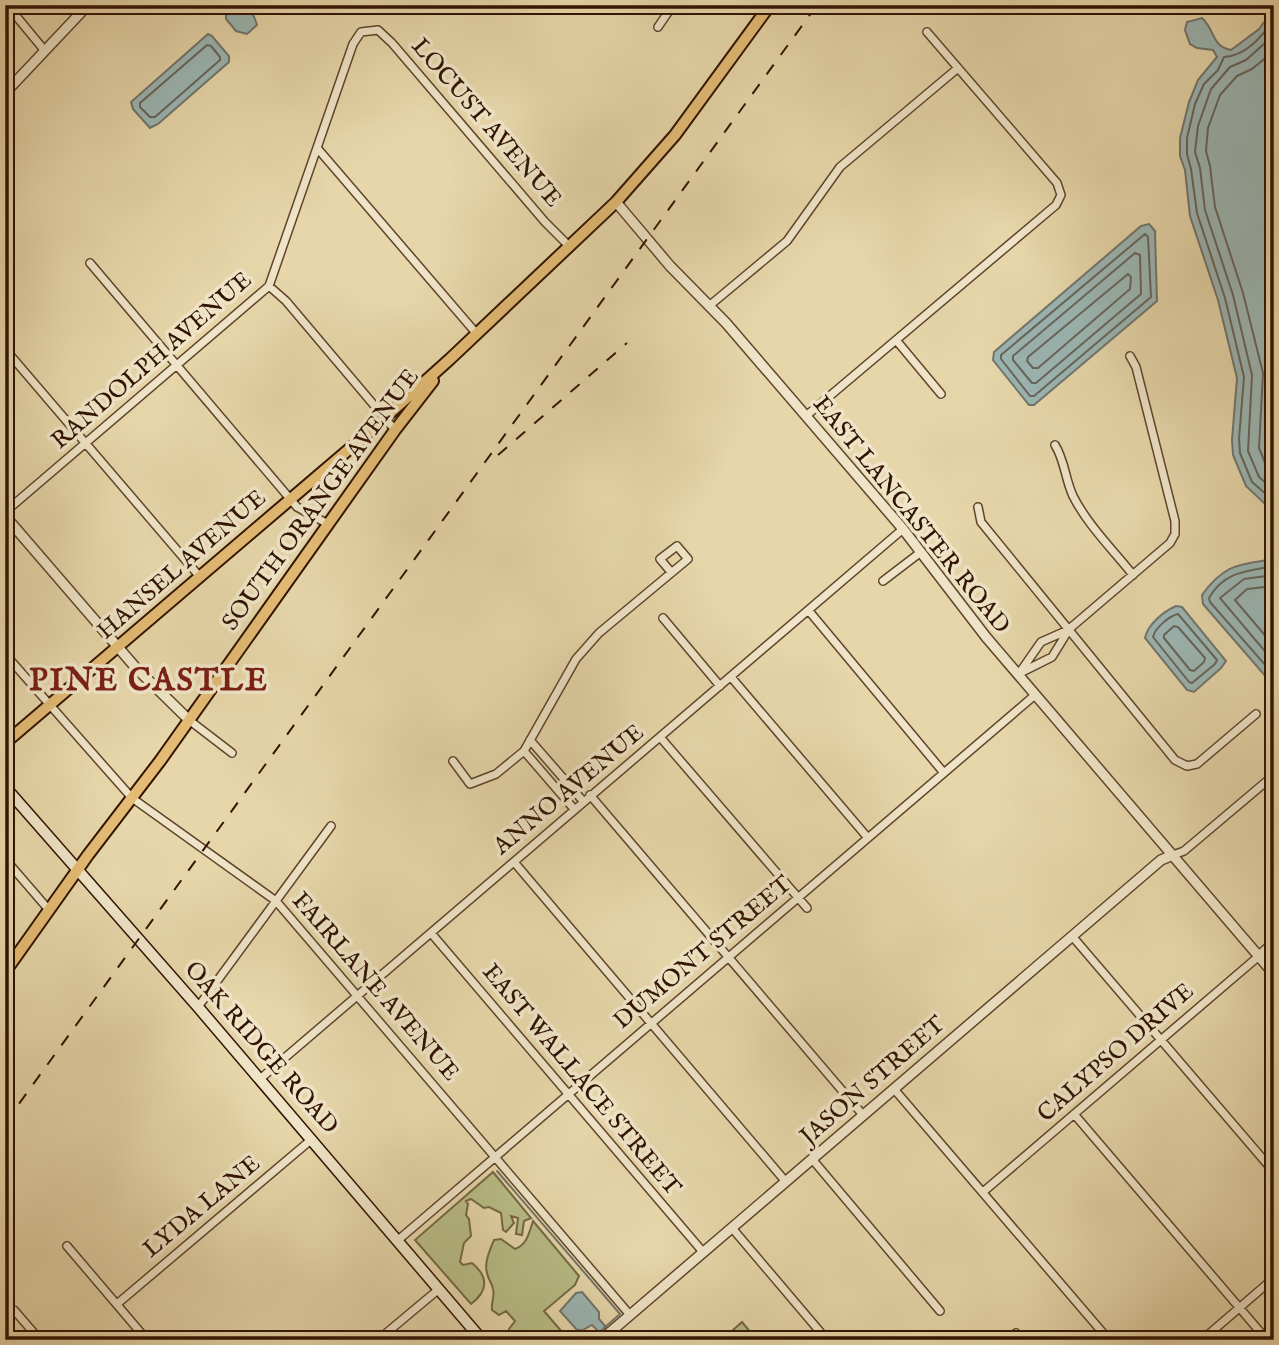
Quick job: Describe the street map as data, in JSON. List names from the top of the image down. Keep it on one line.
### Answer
{"streets":{"main road":["SOUTH ORANGE AVENUE","HANSEL AVENUE","OAK RIDGE ROAD"],"street":["LOCUST AVENUE","RANDOLPH AVENUE","EAST LANCASTER ROAD","ANNO AVENUE","DUMONT STREET","FAIRLANE AVENUE","CALYPSO DRIVE","EAST WALLACE STREET","JASON STREET","LYDA LANE"]},"crossings":[["LOCUST AVENUE","RANDOLPH AVENUE"],["LOCUST AVENUE","SOUTH ORANGE AVENUE"],["SOUTH ORANGE AVENUE","EAST LANCASTER ROAD"],["SOUTH ORANGE AVENUE","HANSEL AVENUE"],["SOUTH ORANGE AVENUE","FAIRLANE AVENUE"],["SOUTH ORANGE AVENUE","OAK RIDGE ROAD"],["EAST LANCASTER ROAD","ANNO AVENUE"],["EAST LANCASTER ROAD","DUMONT STREET"],["EAST LANCASTER ROAD","CALYPSO DRIVE"],["EAST LANCASTER ROAD","JASON STREET"],["HANSEL AVENUE","FAIRLANE AVENUE"],["ANNO AVENUE","FAIRLANE AVENUE"],["ANNO AVENUE","OAK RIDGE ROAD"],["ANNO AVENUE","EAST WALLACE STREET"],["DUMONT STREET","FAIRLANE AVENUE"],["DUMONT STREET","OAK RIDGE ROAD"],["DUMONT STREET","EAST WALLACE STREET"],["FAIRLANE AVENUE","JASON STREET"],["OAK RIDGE ROAD","LYDA LANE"],["EAST WALLACE STREET","JASON STREET"]],"districts":["PINE CASTLE"]}
